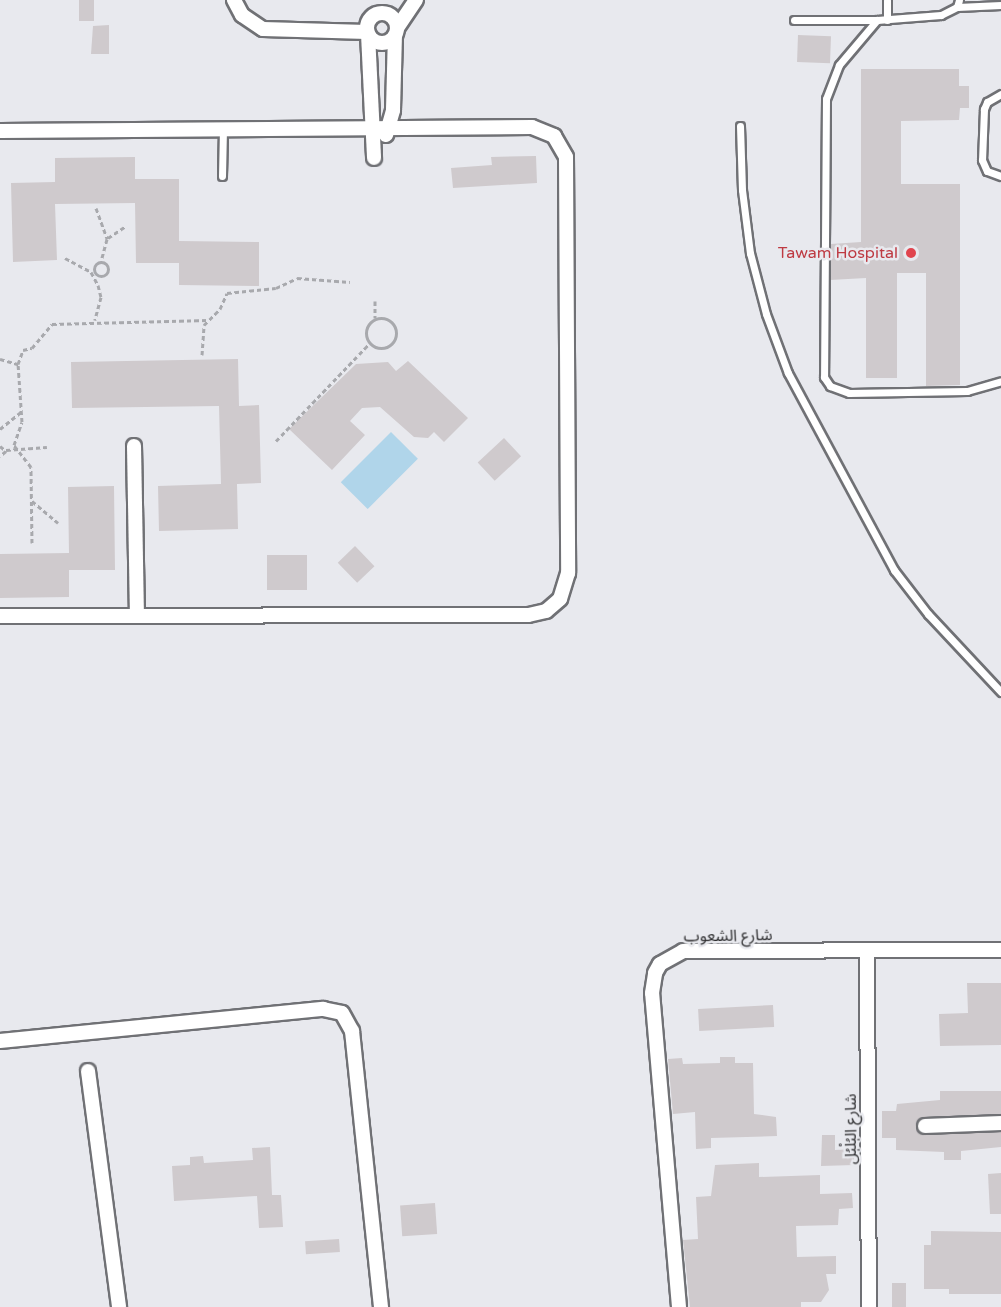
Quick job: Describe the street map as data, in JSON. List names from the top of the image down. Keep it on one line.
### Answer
{"streets":{"street":["شارع الشعوب","شارع البُلْبُل"]},"crossings":[["شارع الشعوب","شارع البُلْبُل"]],"places":["Tawam Hospital"]}
